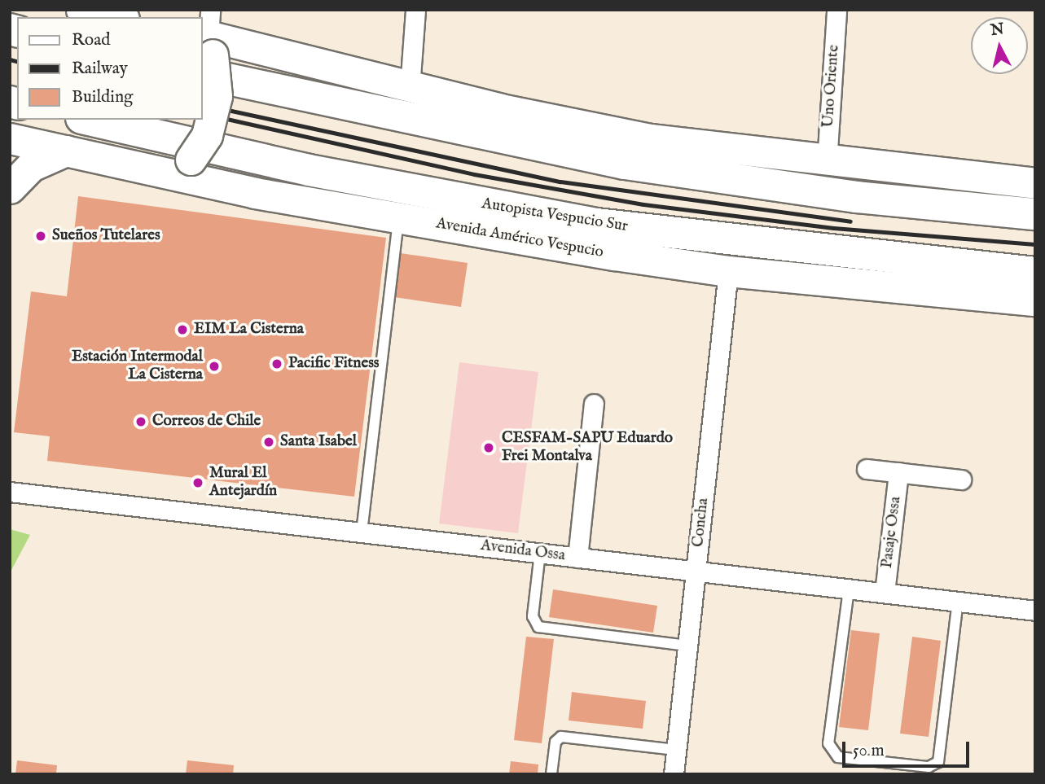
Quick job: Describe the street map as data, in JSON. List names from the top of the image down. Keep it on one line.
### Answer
{"streets":{"highway":["Autopista Vespucio Sur"],"main road":["Avenida Américo Vespucio"],"street":["Uno Oriente","Concha","Pasaje Ossa","Avenida Ossa"]},"crossings":[["Avenida Américo Vespucio","Concha"],["Concha","Avenida Ossa"],["Pasaje Ossa","Avenida Ossa"]],"places":["Sueños Tutelares","EIM La Cisterna","Pacific Fitness","Estación Intermodal La Cisterna","Correos de Chile","Santa Isabel","CESFAM-SAPU Eduardo Frei Montalva","Mural El Antejardín"],"legend":["Road","Railway","Building"],"scale_bar":"50 m","north":"top"}
